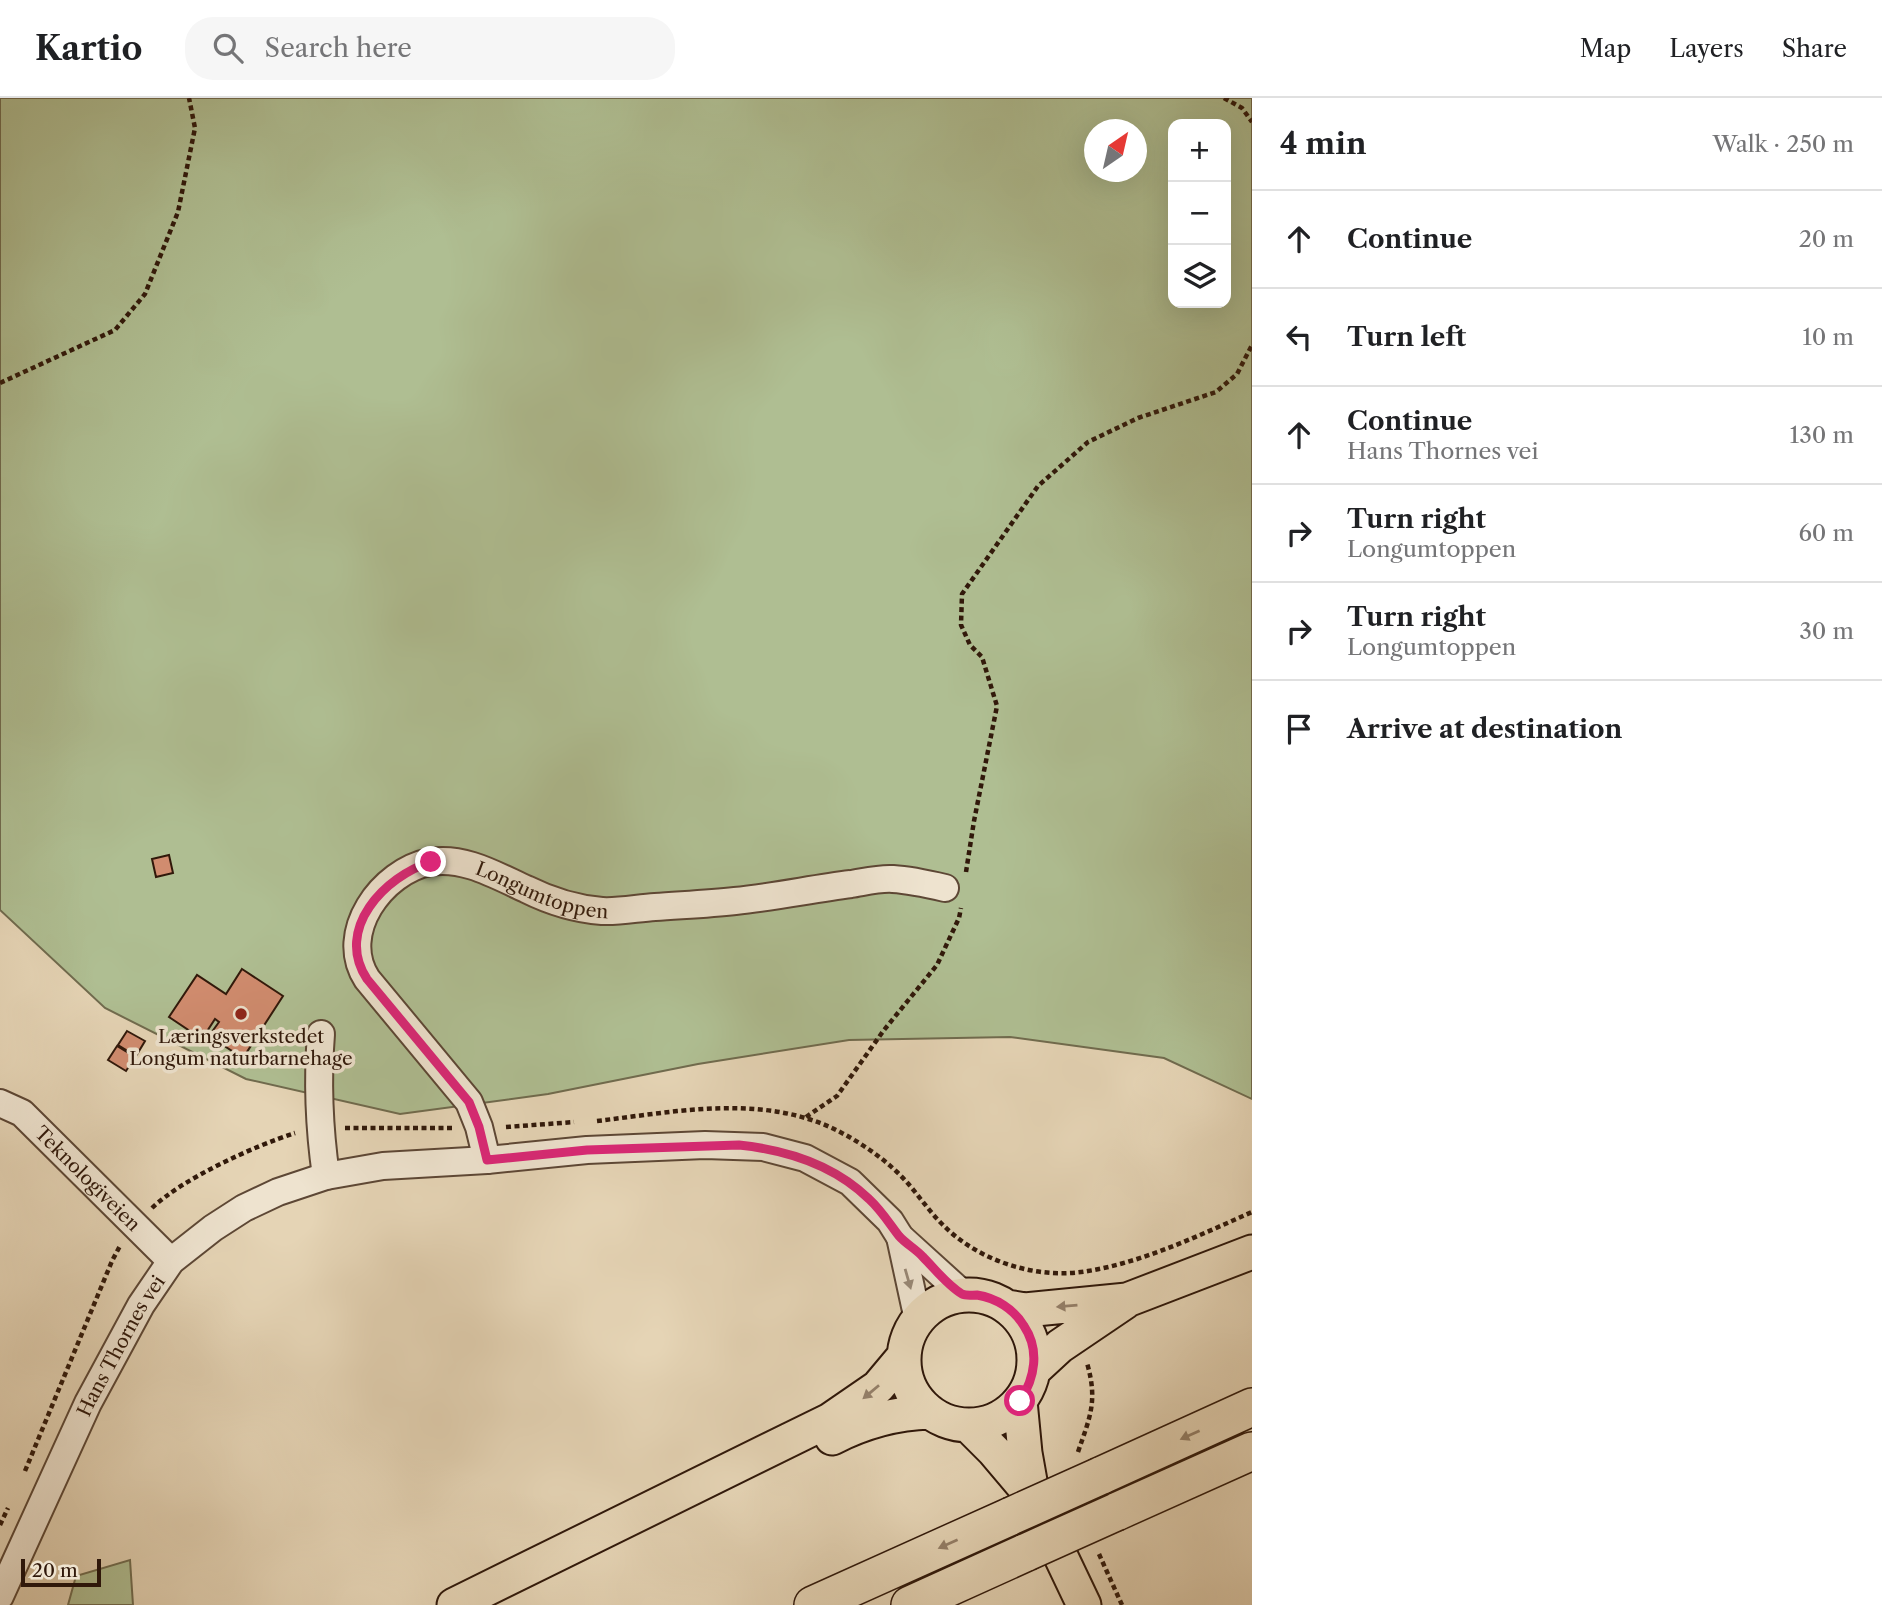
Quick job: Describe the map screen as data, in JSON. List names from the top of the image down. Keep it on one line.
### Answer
{"streets":{"street":["Longumtoppen","Teknologiveien","Hans Thornes vei"]},"crossings":[["Longumtoppen","Hans Thornes vei"],["Teknologiveien","Hans Thornes vei"]],"places":["Læringsverkstedet Longum naturbarnehage"],"scale_bar":"20 m","north":"top right","page":{"header":"Kartio","search":"Search here","nav":["Map","Layers","Share"],"heading":["4 min","Walk · 250 m"],"map_buttons":["+","−"],"list":[["Continue","20 m"],["Turn left","10 m"],["Continue","Hans Thornes vei","130 m"],["Turn right","Longumtoppen","60 m"],["Turn right","Longumtoppen","30 m"],"Arrive at destination"],"scale":"20 m"}}
